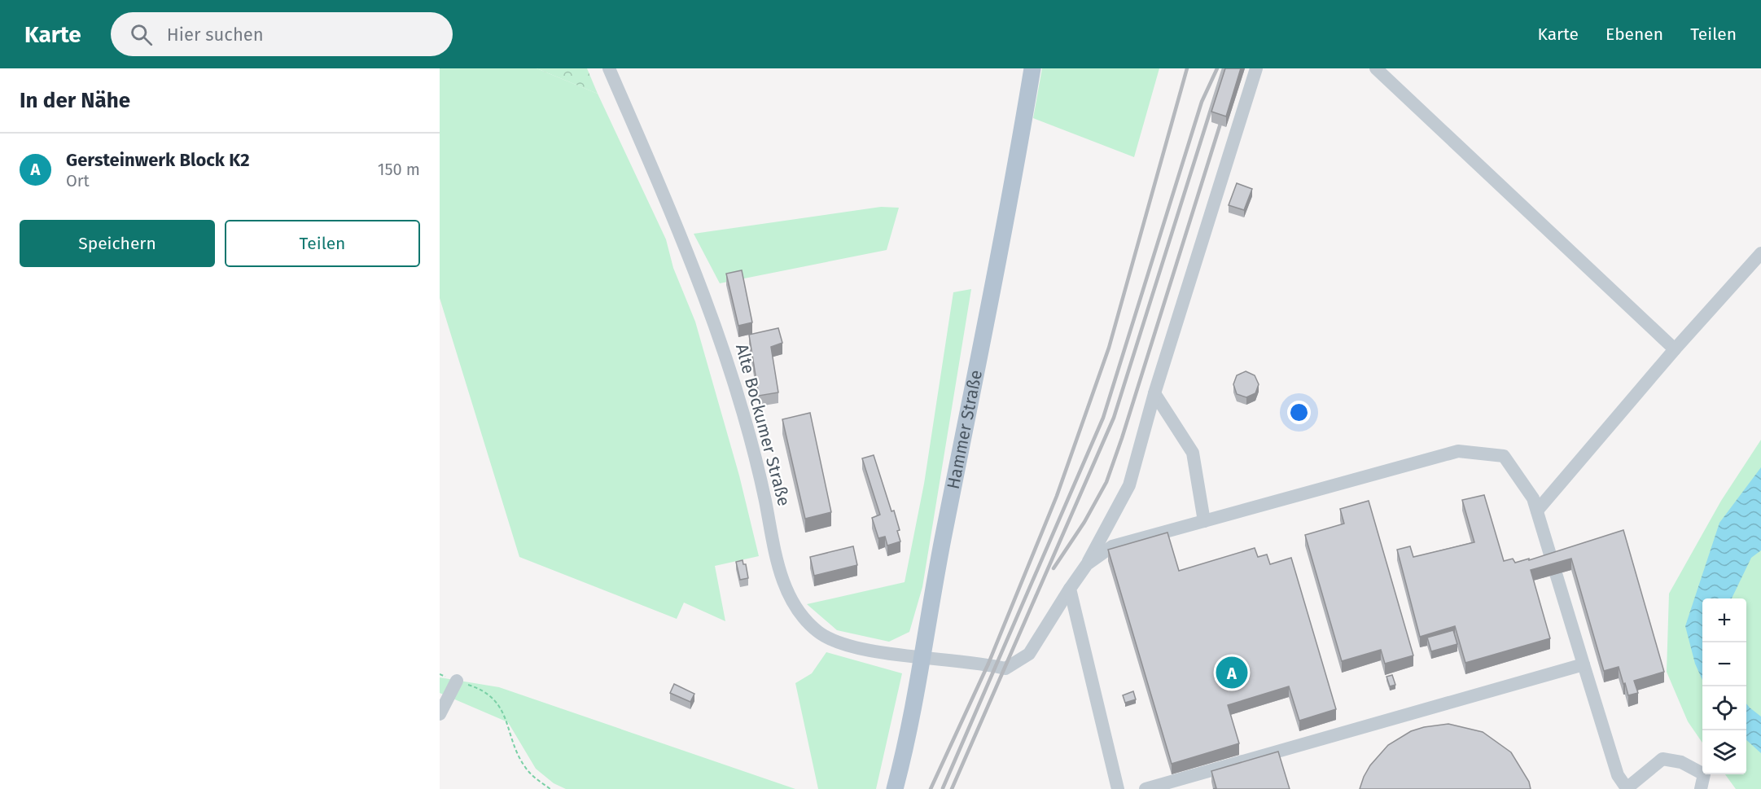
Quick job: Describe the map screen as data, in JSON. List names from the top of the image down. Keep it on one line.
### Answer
{"streets":{"main road":["Hammer Straße"],"street":["Alte Bockumer Straße"]},"crossings":[["Alte Bockumer Straße","Hammer Straße"]],"page":{"header":"Karte","search":"Hier suchen","nav":["Karte","Ebenen","Teilen"],"heading":"In der Nähe","list":[{"mark":"A","name":"Gersteinwerk Block K2","note":"Ort","value":"150 m"}],"buttons":["Speichern","Teilen"],"map_buttons":["+","−"],"pins":"A"}}
